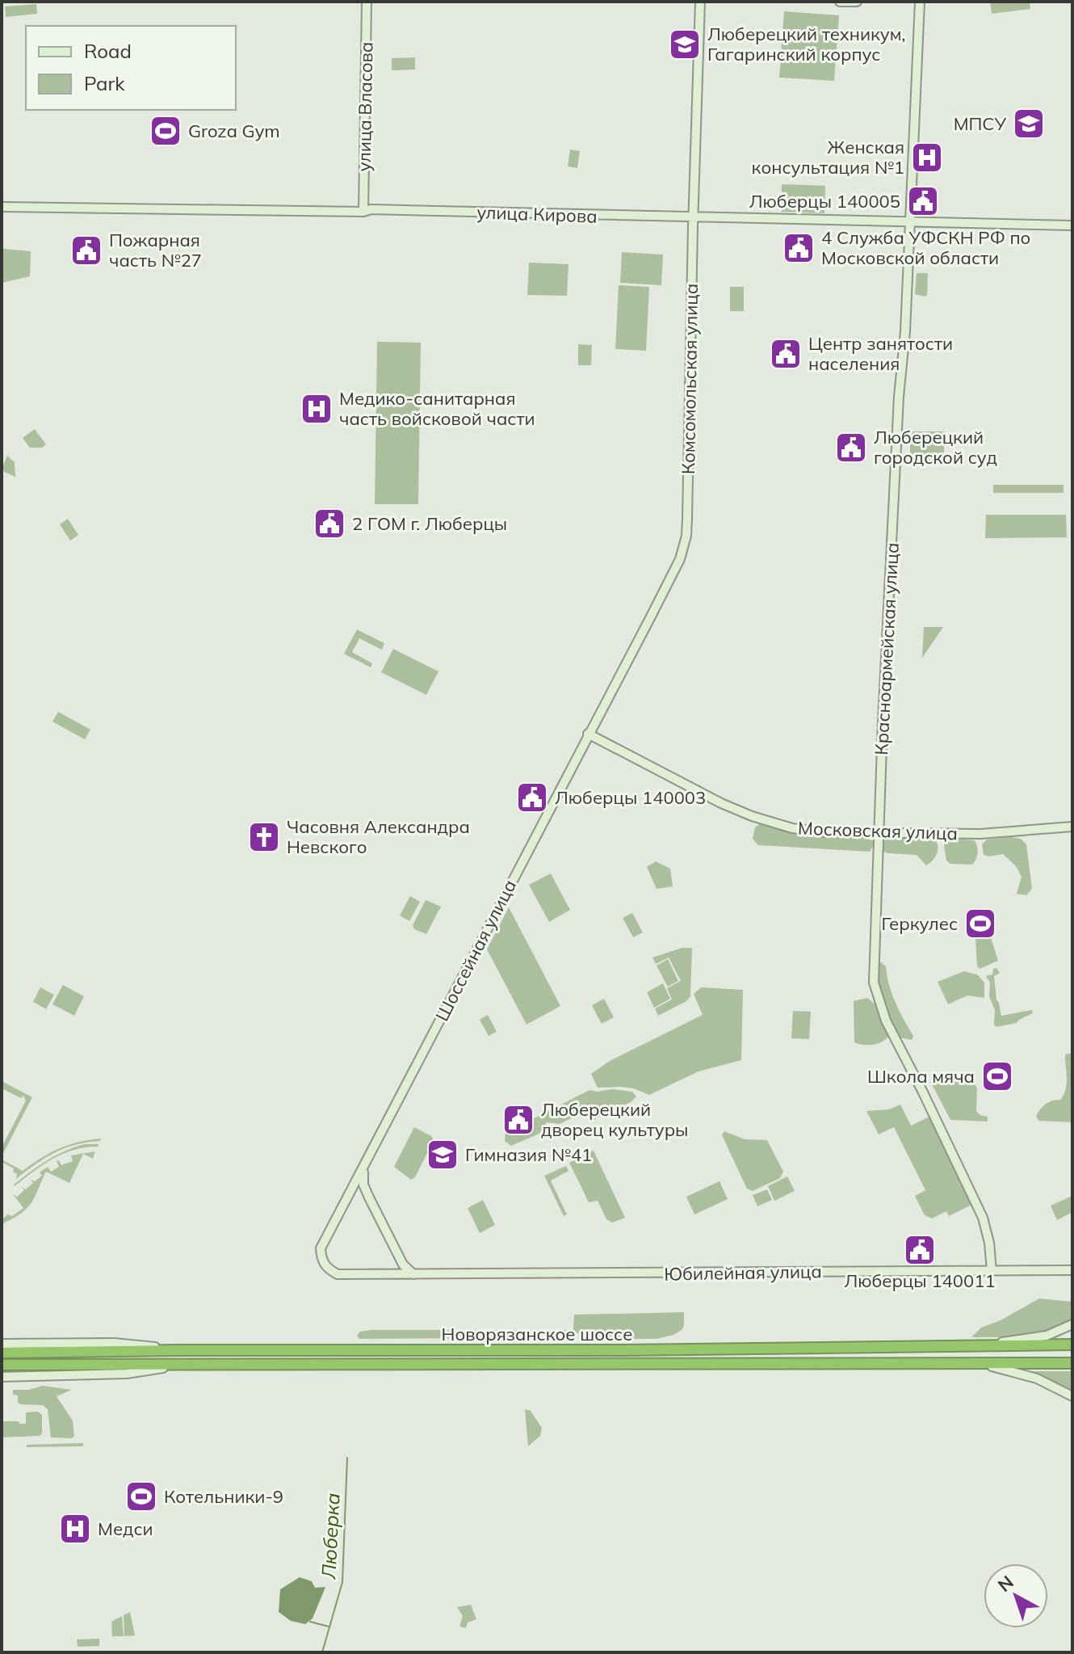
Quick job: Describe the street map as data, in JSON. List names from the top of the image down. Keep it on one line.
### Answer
{"streets":{"highway":["Новорязанское шоссе"],"street":["улица Власова","улица Кирова","Комсомольская улица","Красноармейская улица","Московская улица","Шоссейная улица","Юбилейная улица"]},"crossings":[["улица Власова","улица Кирова"],["улица Кирова","Комсомольская улица"],["улица Кирова","Красноармейская улица"],["Комсомольская улица","Московская улица"],["Комсомольская улица","Шоссейная улица"],["Красноармейская улица","Московская улица"],["Красноармейская улица","Юбилейная улица"],["Московская улица","Шоссейная улица"],["Шоссейная улица","Юбилейная улица"]],"water":["Люберка"],"places":{"school or university":["Люберецкий техникум, Гагаринский корпус","МПСУ","Гимназия №41"],"sports":["Groza Gym","Геркулес","Школа мяча","Котельники-9"],"hospital":["Женская консультация №1","Медико-санитарная часть войсковой части","Медси"],"public building":["Люберцы 140005","4 Служба УФСКН РФ по Московской области","Пожарная часть №27","Центр занятости населения","Люберецкий городской суд","2 ГОМ г. Люберцы","Люберцы 140003","Люберецкий дворец культуры","Люберцы 140011"],"church":["Часовня Александра Невского"]},"legend":["Road","Park"],"north":"top left"}
